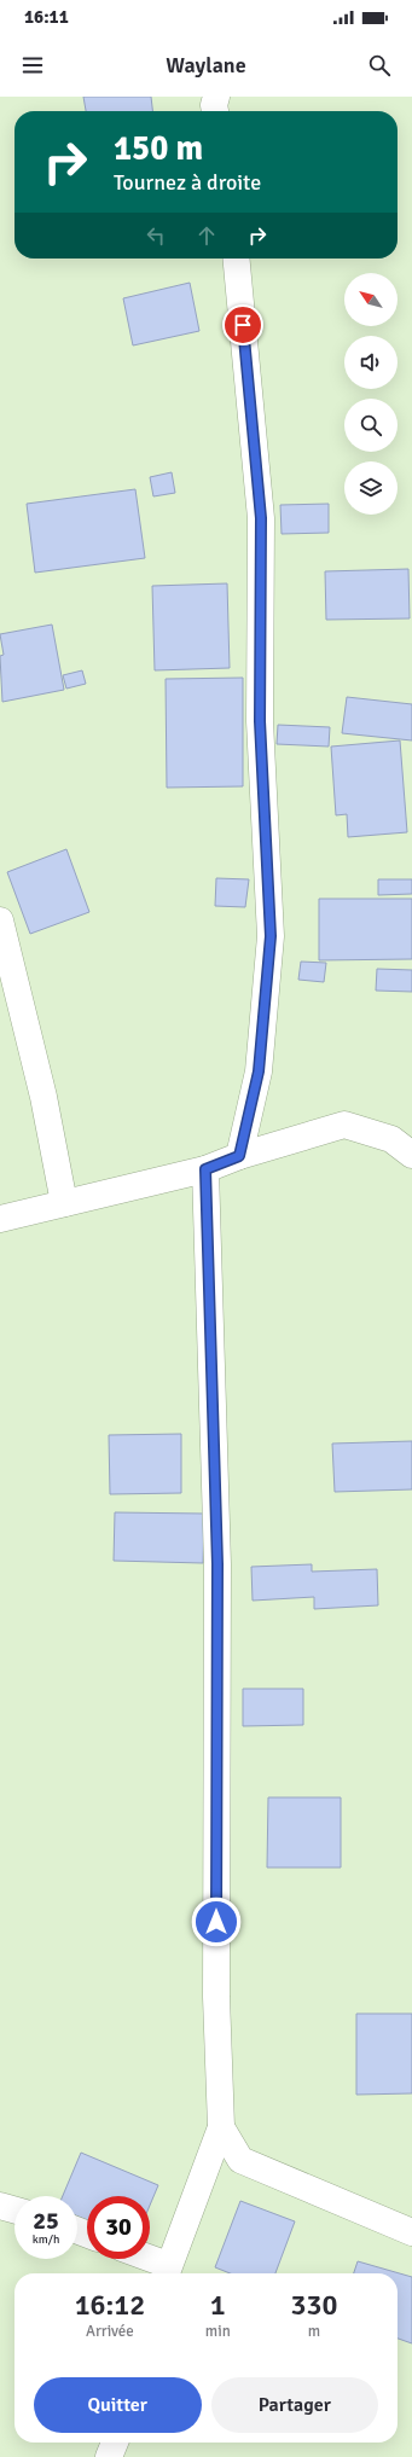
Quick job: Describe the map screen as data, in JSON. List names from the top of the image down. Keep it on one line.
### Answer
{"north":"top left","page":{"status":"16:11","header":"Waylane","turn":["150 m","Tournez à droite"],"speed":"25 km/h","limit":"30","eta":["16:12","Arrivée","1","min","330","m"],"buttons":["Quitter","Partager"]}}
